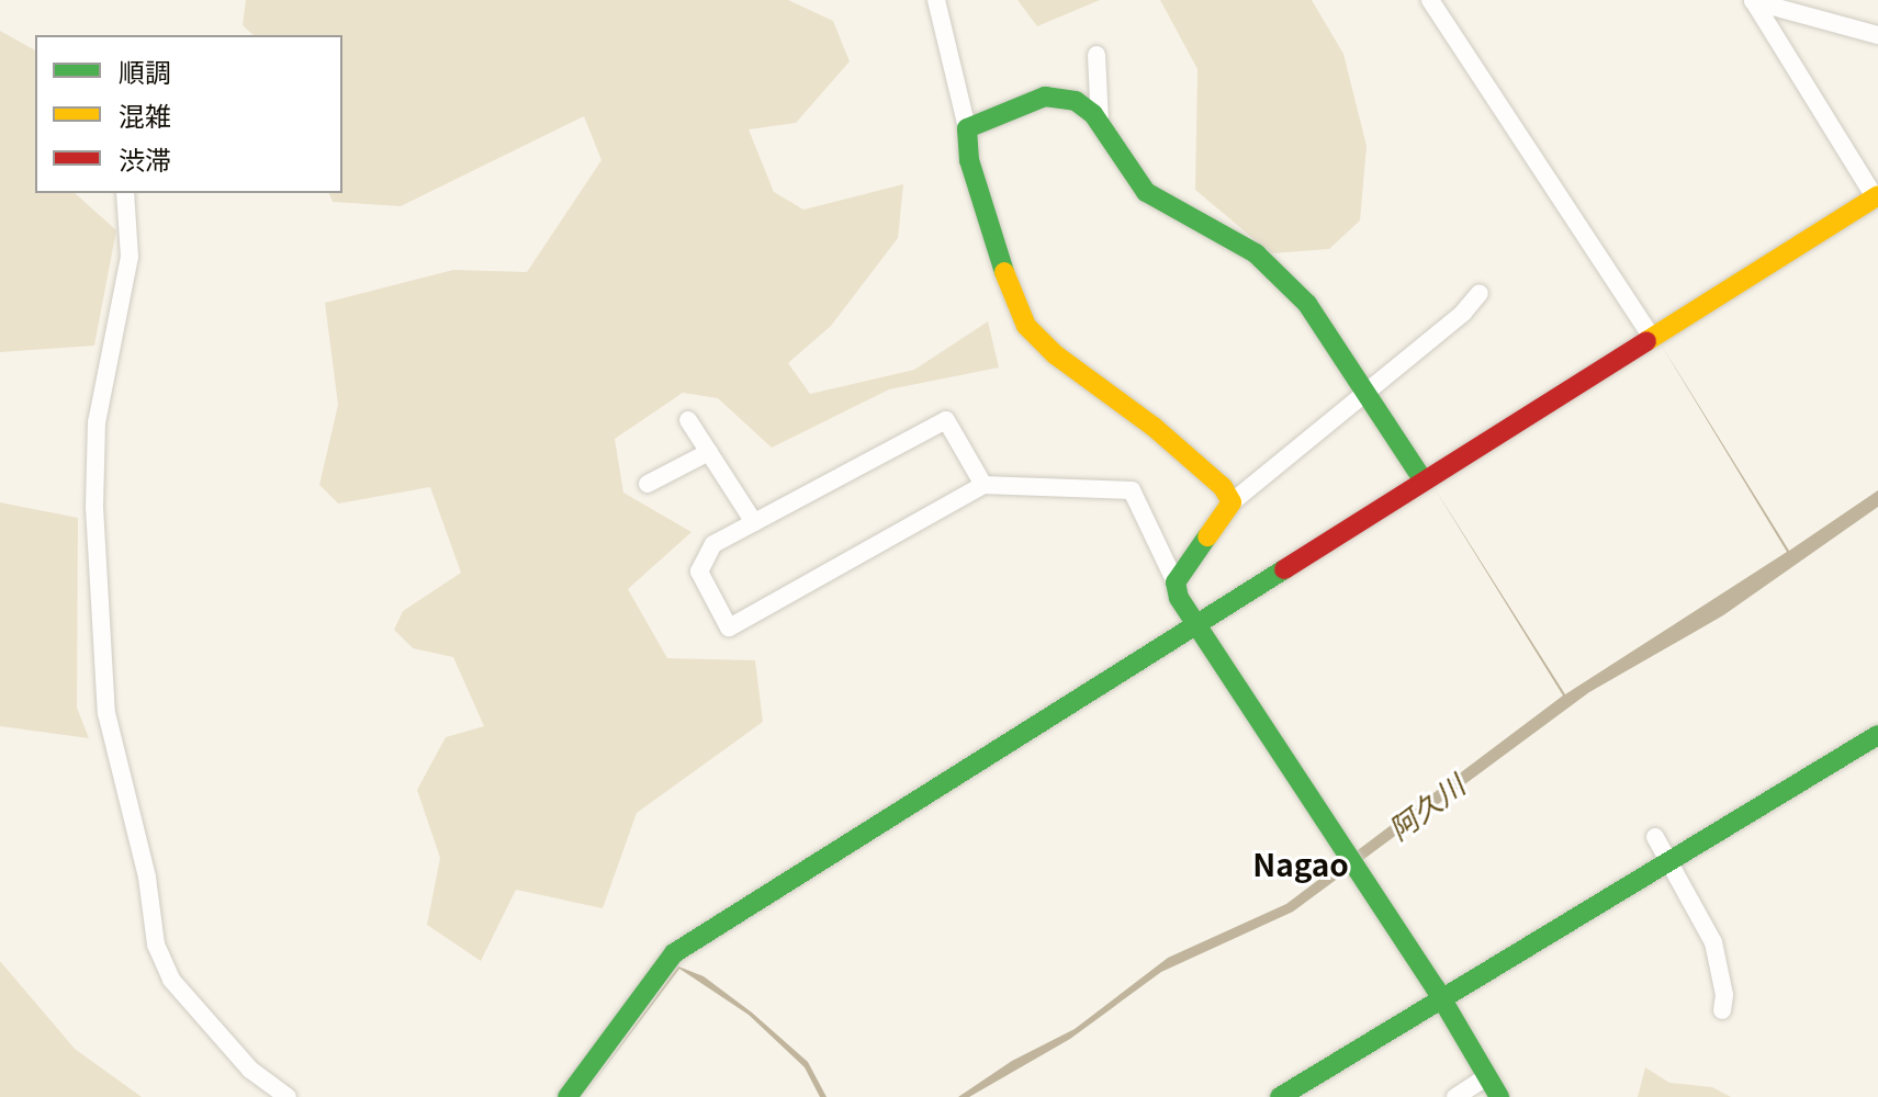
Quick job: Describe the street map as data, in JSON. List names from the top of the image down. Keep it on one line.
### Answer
{"districts":["Nagao"],"water":["阿久川"],"legend":["順調","混雑","渋滞"]}
